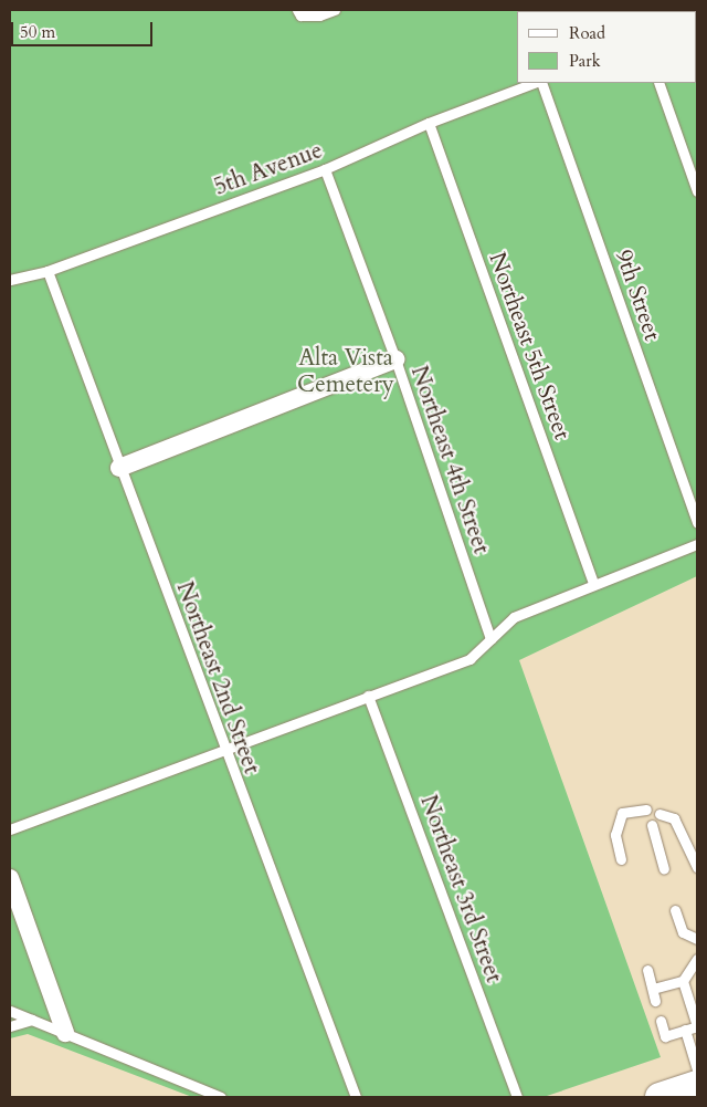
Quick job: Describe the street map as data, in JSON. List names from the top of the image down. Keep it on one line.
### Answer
{"streets":{"lane":["5th Avenue","9th Street","Northeast 5th Street","Northeast 4th Street","Northeast 2nd Street","Northeast 3rd Street"]},"crossings":[["5th Avenue","Northeast 5th Street"],["5th Avenue","Northeast 4th Street"],["5th Avenue","Northeast 2nd Street"]],"parks":["Alta Vista Cemetery"],"legend":["Road","Park"],"scale_bar":"50 m"}
